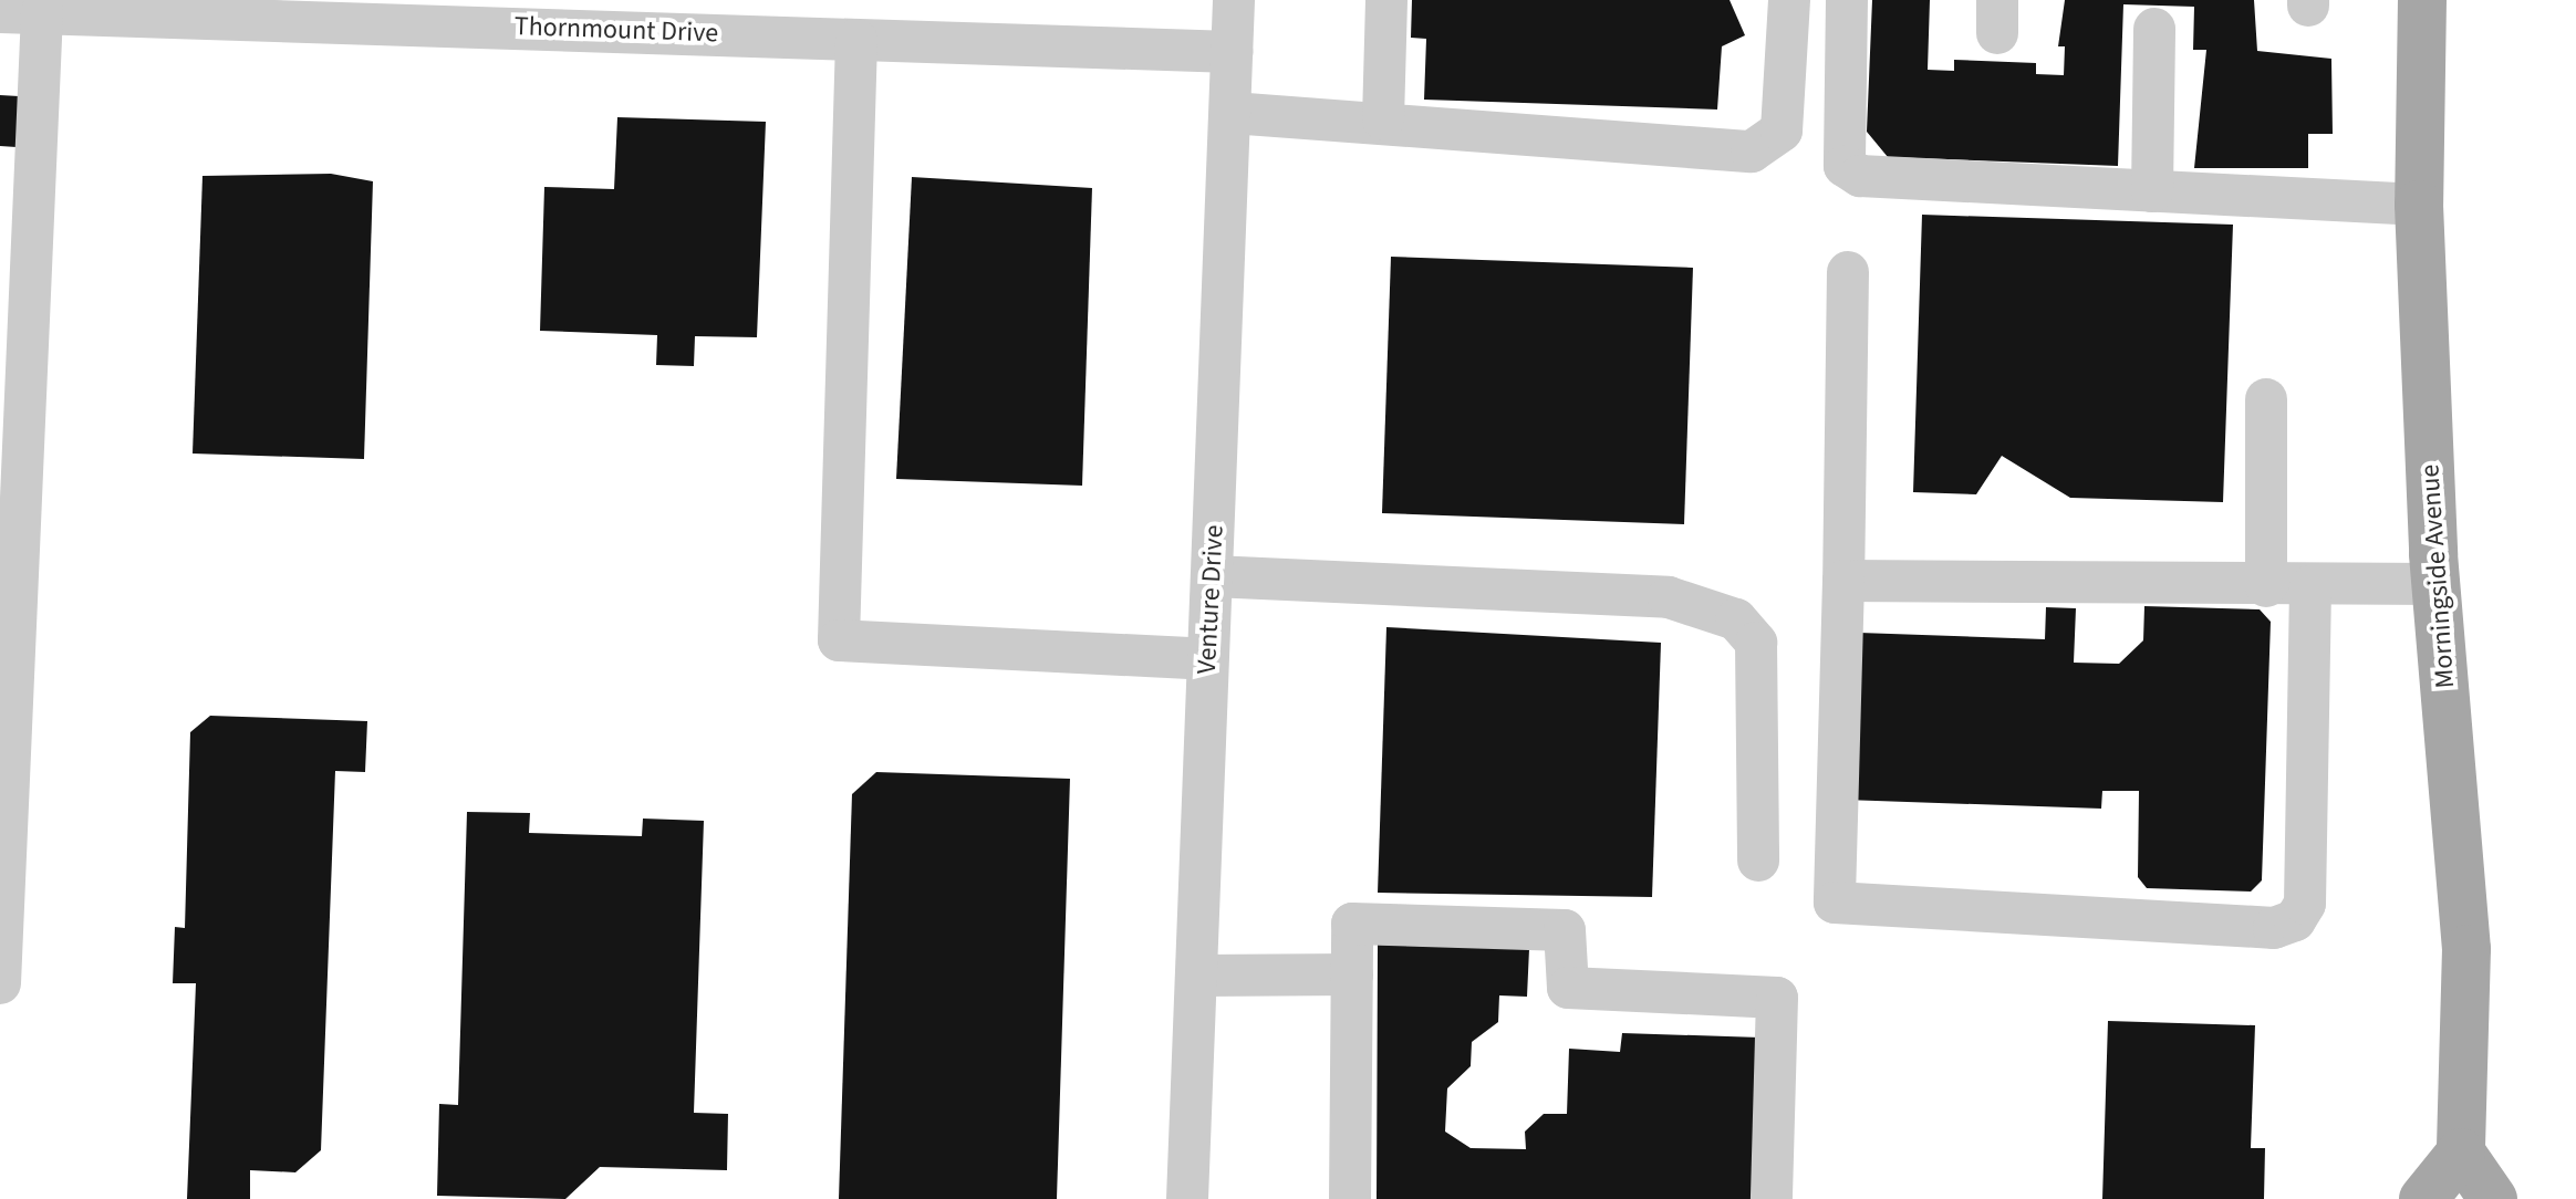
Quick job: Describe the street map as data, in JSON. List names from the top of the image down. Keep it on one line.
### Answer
{"streets":{"main road":["Morningside Avenue"],"street":["Thornmount Drive","Venture Drive"]},"crossings":[["Thornmount Drive","Venture Drive"]]}
